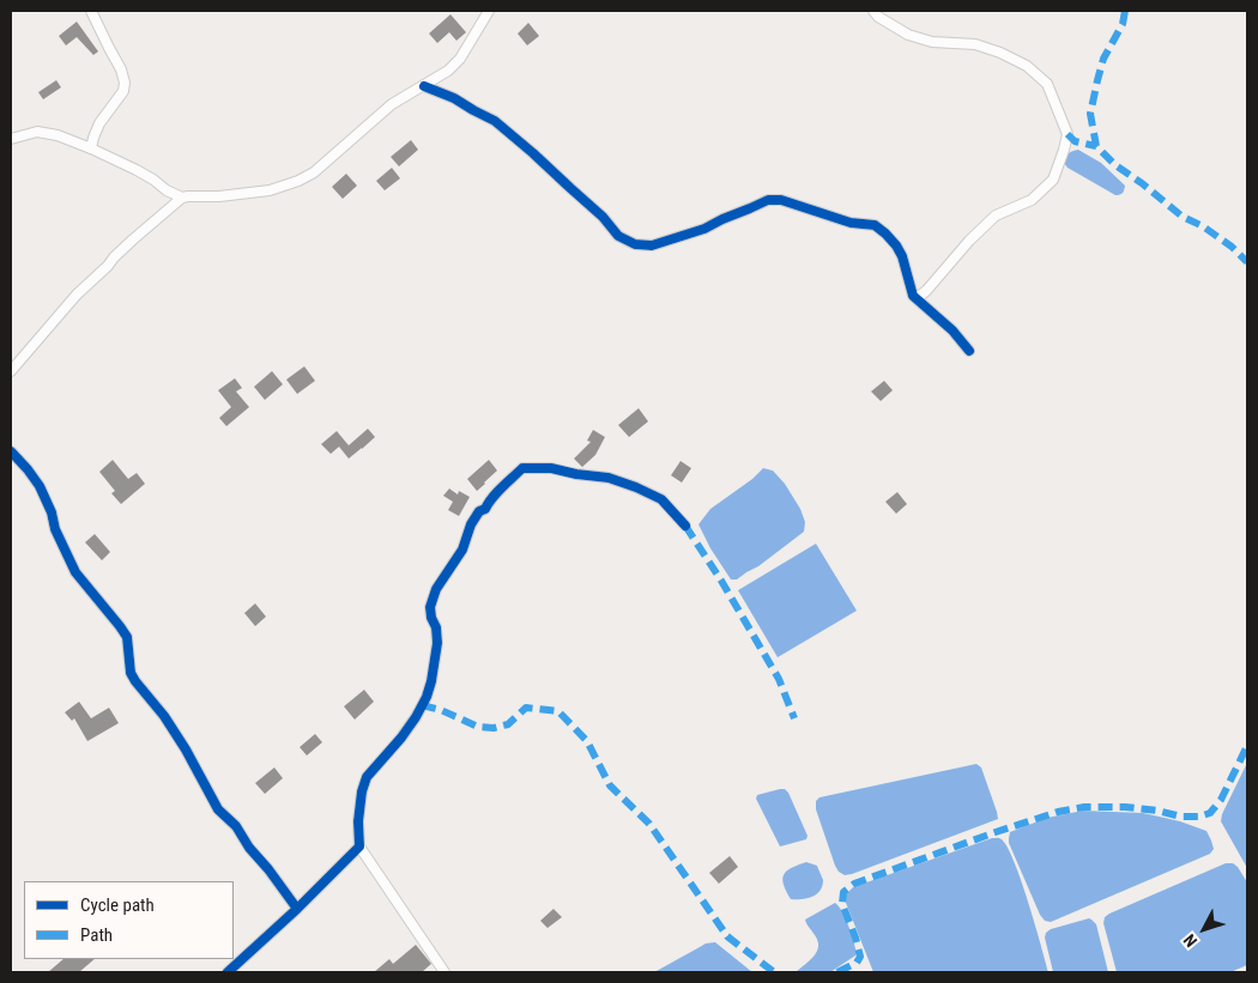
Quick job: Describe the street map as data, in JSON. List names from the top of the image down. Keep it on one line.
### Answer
{"legend":["Cycle path","Path"],"north":"bottom left"}
